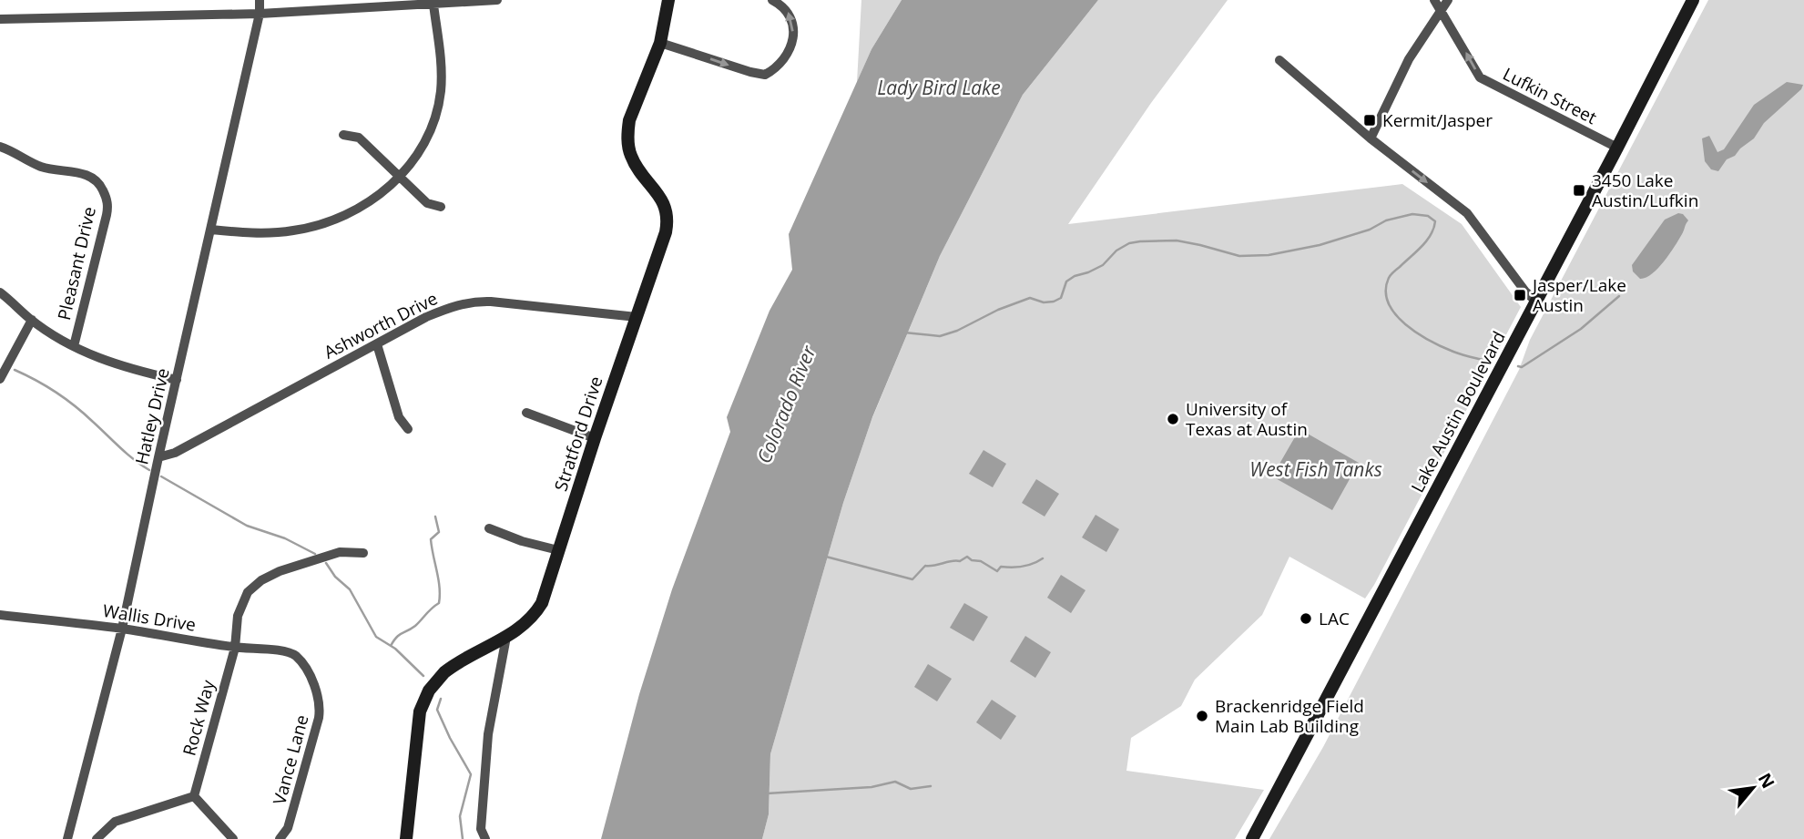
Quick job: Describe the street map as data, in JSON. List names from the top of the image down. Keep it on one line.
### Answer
{"streets":{"street":["Lufkin Street","Pleasant Drive","Ashworth Drive","Lake Austin Boulevard","Hatley Drive","Stratford Drive","Wallis Drive","Rock Way","Vance Lane"]},"crossings":[["Lufkin Street","Lake Austin Boulevard"],["Ashworth Drive","Hatley Drive"],["Ashworth Drive","Stratford Drive"],["Hatley Drive","Wallis Drive"],["Wallis Drive","Rock Way"],["Wallis Drive","Vance Lane"]],"one_way":["Lufkin Street"],"water":["Lady Bird Lake","Colorado River","West Fish Tanks"],"places":{"transit":["Kermit/Jasper","3450 Lake Austin/Lufkin","Jasper/Lake Austin"],"other":["University of Texas at Austin","LAC","Brackenridge Field Main Lab Building"]},"north":"top right"}
